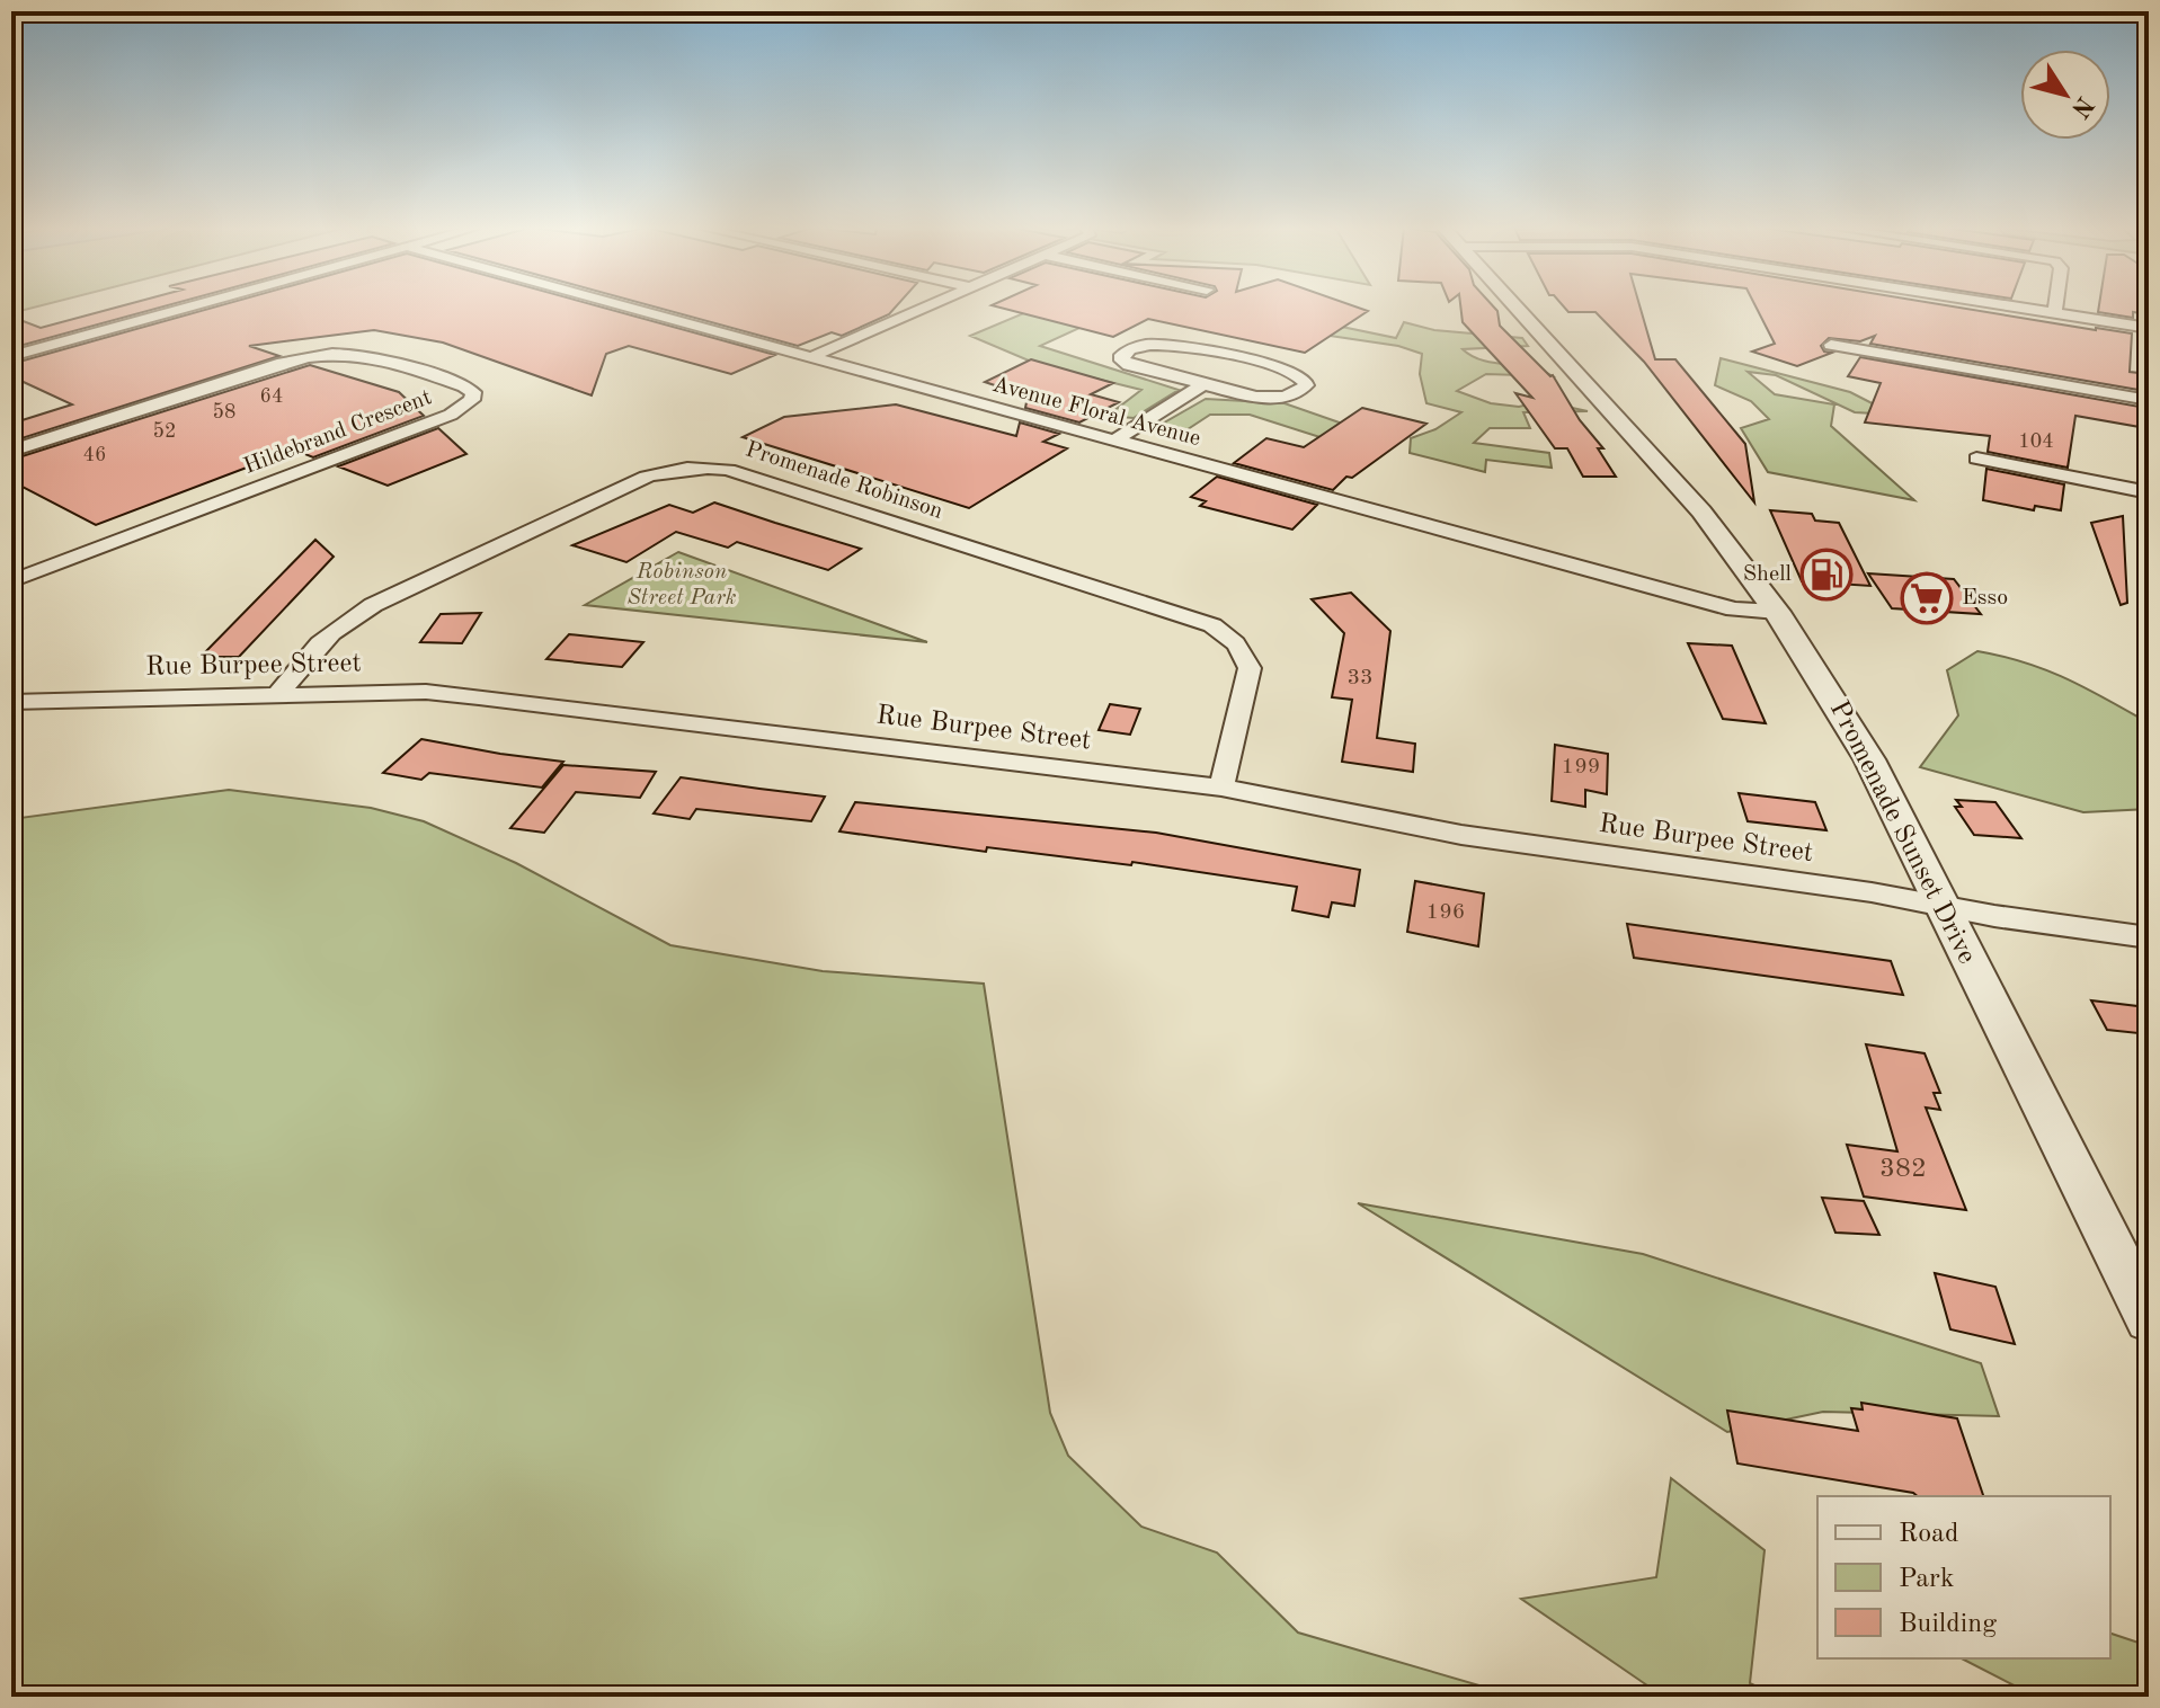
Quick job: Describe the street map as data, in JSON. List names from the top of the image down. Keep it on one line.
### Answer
{"streets":{"street":["Avenue Floral Avenue","Hildebrand Crescent","Promenade Robinson","Rue Burpee Street","Promenade Sunset Drive"]},"crossings":[["Avenue Floral Avenue","Promenade Sunset Drive"],["Promenade Robinson","Rue Burpee Street"],["Rue Burpee Street","Promenade Sunset Drive"]],"parks":["Robinson Street Park"],"places":{"fuel station":["Shell"],"supermarket":["Esso"]},"house_numbers":["64","58","52","104","46","33","199","196","382"],"legend":["Road","Park","Building"],"north":"bottom right"}
